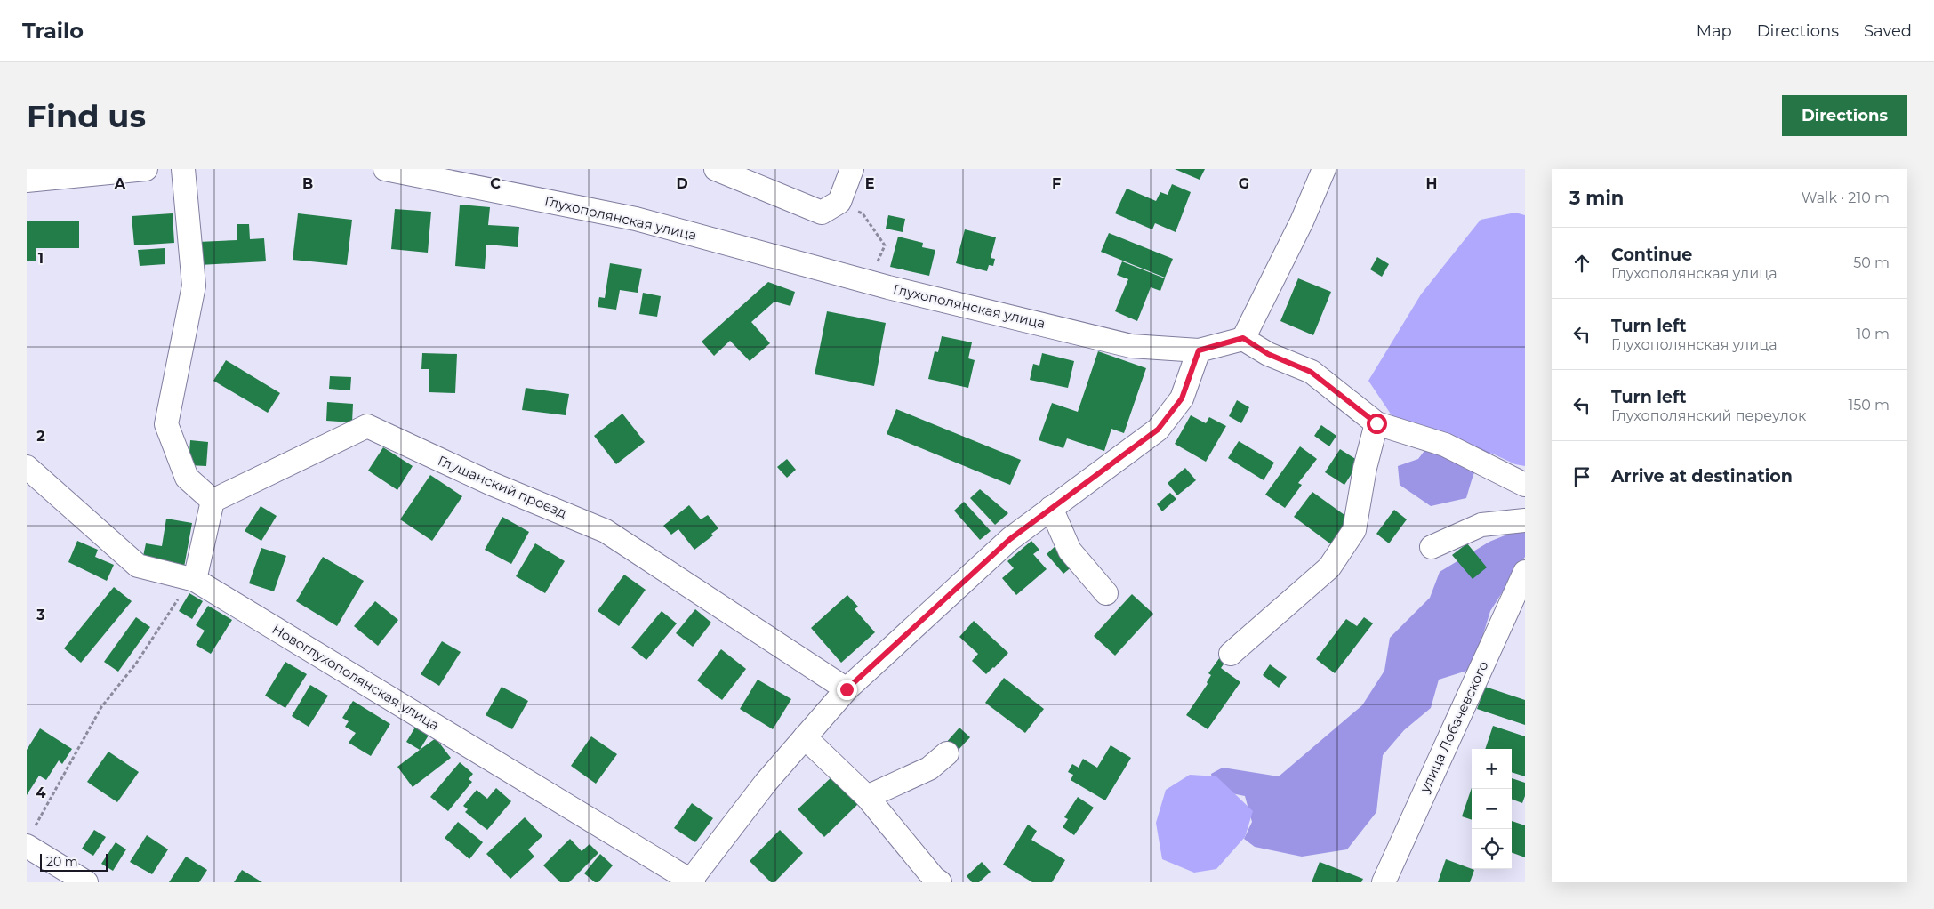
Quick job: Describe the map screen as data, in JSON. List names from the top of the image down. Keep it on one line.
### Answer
{"streets":{"street":["Глухополянская улица","Глушанский проезд","Новоглухополянская улица","улица Лобачевского"]},"scale_bar":"20 m","page":{"header":"Trailo","nav":["Map","Directions","Saved"],"buttons":"Directions","title":"Find us","heading":["3 min","Walk · 210 m"],"list":[["Continue","Глухополянская улица","50 m"],["Turn left","Глухополянская улица","10 m"],["Turn left","Глухополянский переулок","150 m"],"Arrive at destination"],"map_buttons":["+","−"],"scale":"20 m"},"grid":{"columns":["A","B","C","D","E","F","G","H"],"rows":["1","2","3","4"]}}
